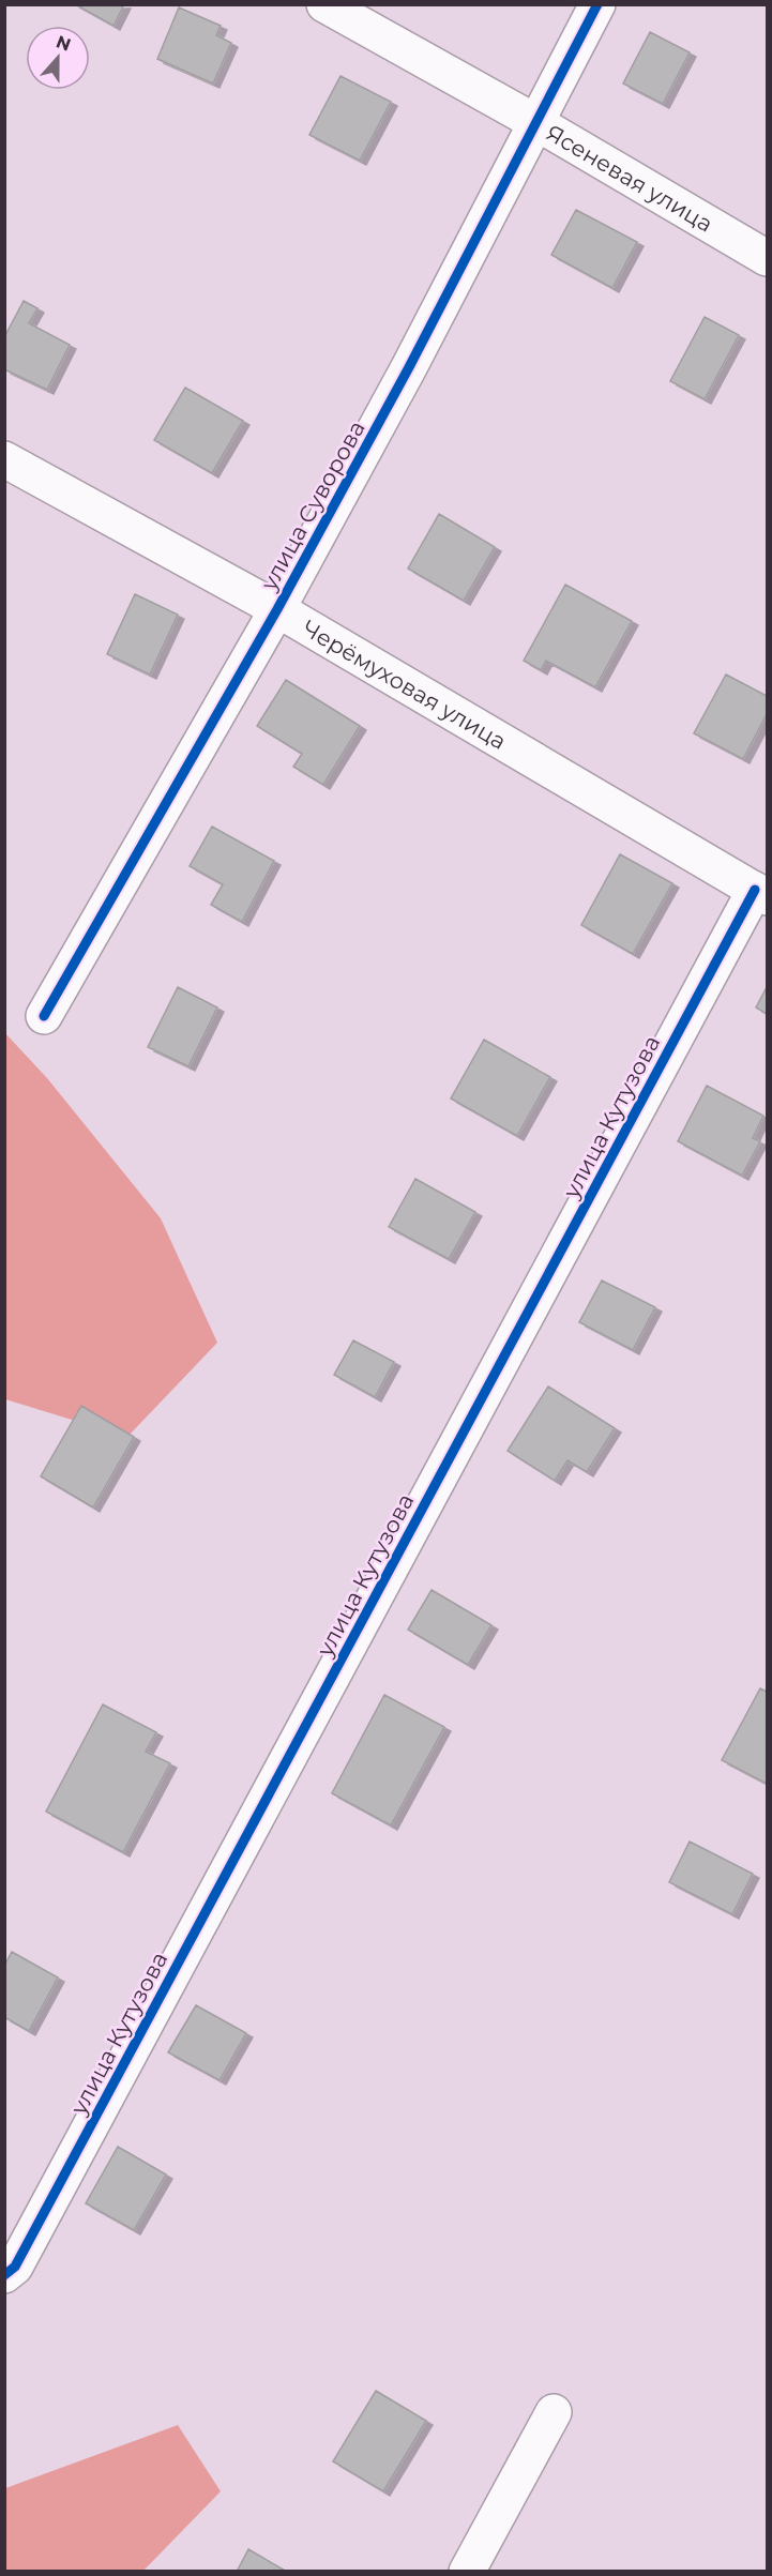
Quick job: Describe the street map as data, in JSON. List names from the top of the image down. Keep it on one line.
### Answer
{"streets":{"street":["Ясеневая улица","улица Суворова","Черёмуховая улица","улица Кутузова"]},"crossings":[["Ясеневая улица","улица Суворова"],["улица Суворова","Черёмуховая улица"],["Черёмуховая улица","улица Кутузова"]],"north":"top"}
